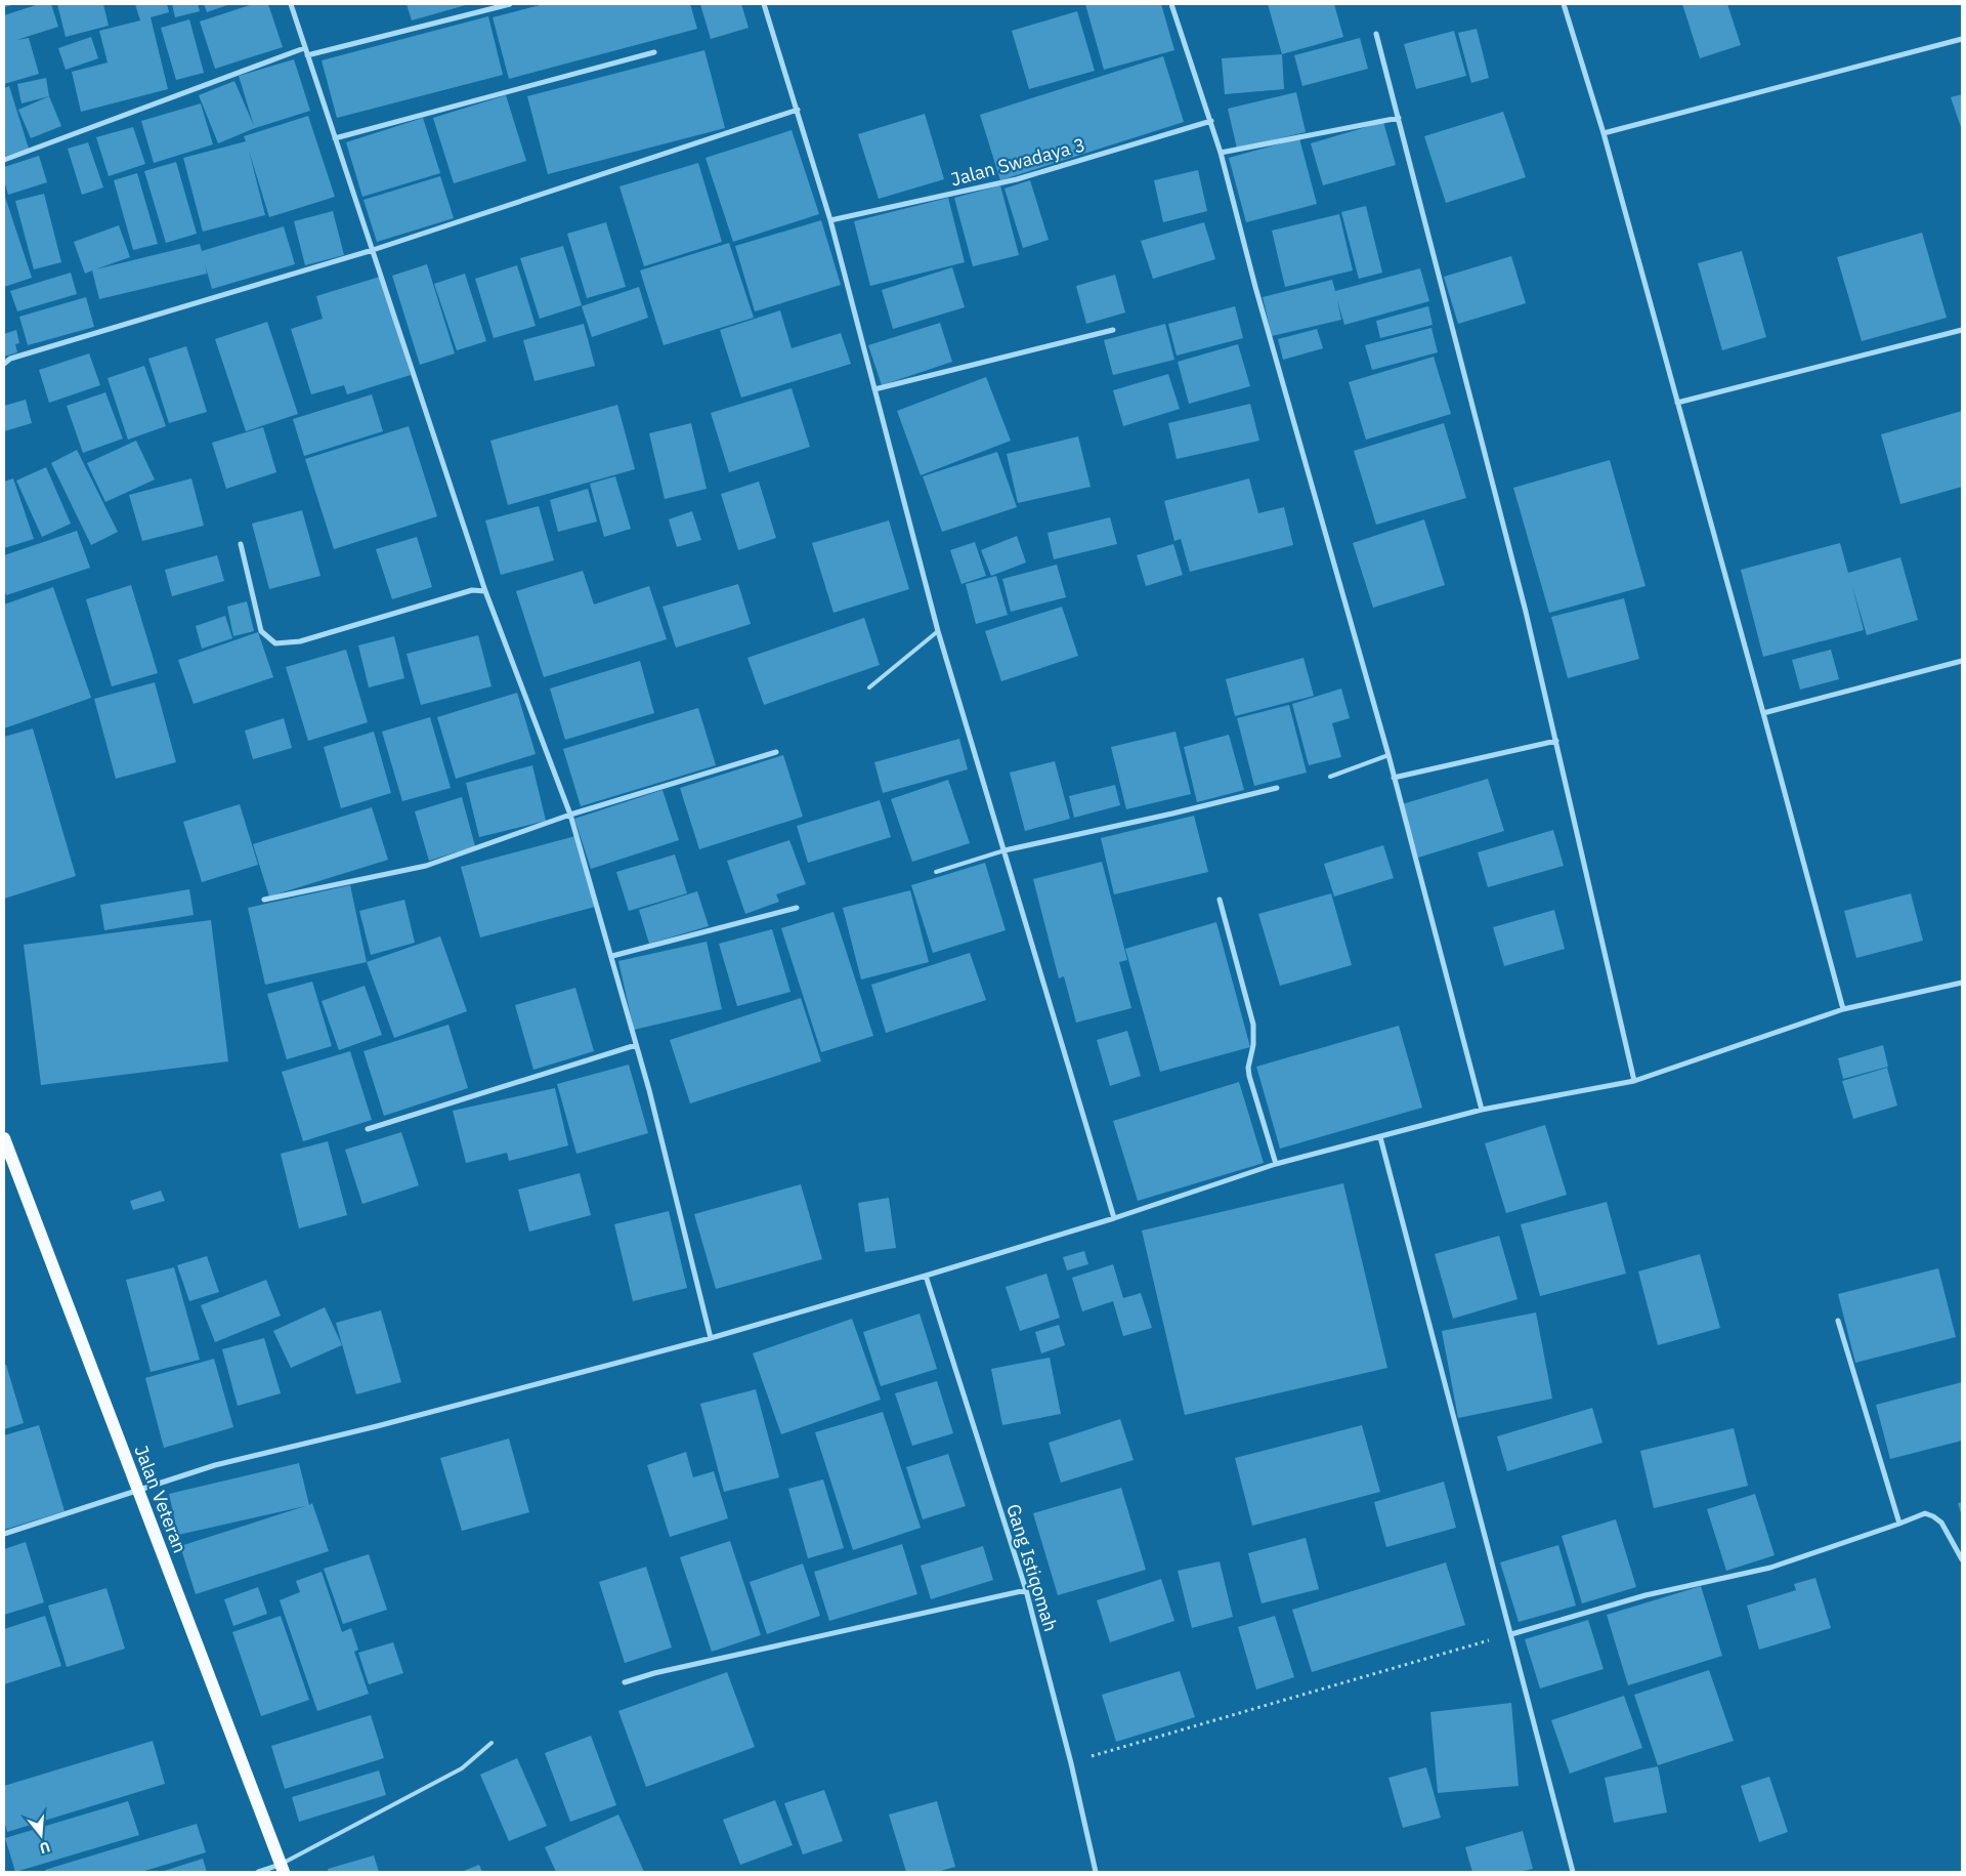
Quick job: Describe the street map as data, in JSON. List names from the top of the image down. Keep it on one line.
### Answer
{"streets":{"main road":["Jalan Veteran"],"street":["Jalan Swadaya 3","Gang Istiqomah"]},"north":"bottom"}
